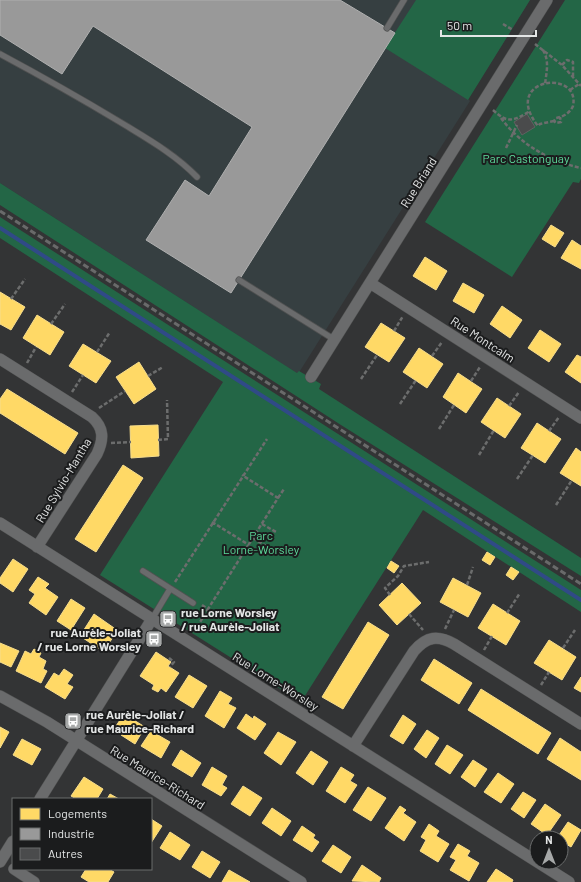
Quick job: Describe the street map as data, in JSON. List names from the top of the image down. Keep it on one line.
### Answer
{"streets":{"street":["Rue Briand","Rue Montcalm","Rue Sylvio-Mantha","Rue Lorne-Worsley","Rue Maurice-Richard"]},"crossings":[["Rue Briand","Rue Montcalm"],["Rue Sylvio-Mantha","Rue Lorne-Worsley"]],"parks":["Parc Castonguay","Parc Lorne-Worsley"],"places":{"bus stop":["rue Lorne Worsley / rue Aurèle-Joliat","rue Aurèle-Joliat / rue Lorne Worsley","rue Aurèle-Joliat / rue Maurice-Richard"]},"legend":["Logements","Industrie","Autres"],"scale_bar":"50 m","north":"top"}
